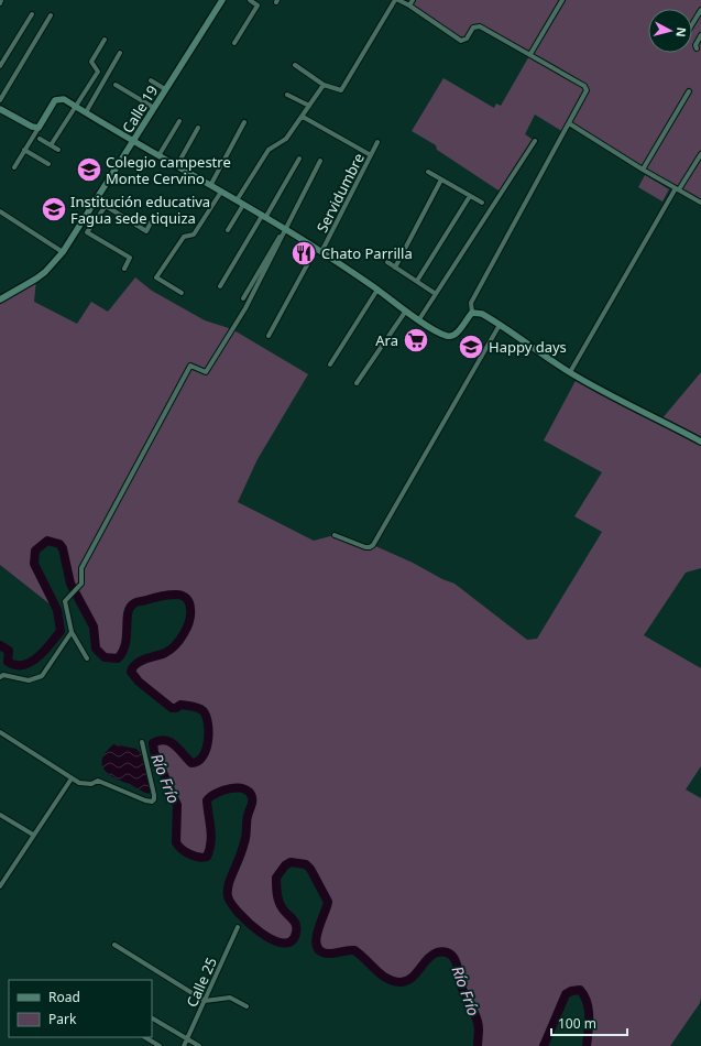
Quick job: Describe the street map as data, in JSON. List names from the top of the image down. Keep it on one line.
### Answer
{"streets":{"street":["Calle 19","Servidumbre","Calle 25"]},"water":["Río Frío"],"places":{"school or university":["Colegio campestre Monte Cervino","Institución educativa Fagua sede tiquiza","Happy days"],"restaurant":["Chato Parrilla"],"supermarket":["Ara"]},"legend":["Road","Park"],"scale_bar":"100 m","north":"right"}
